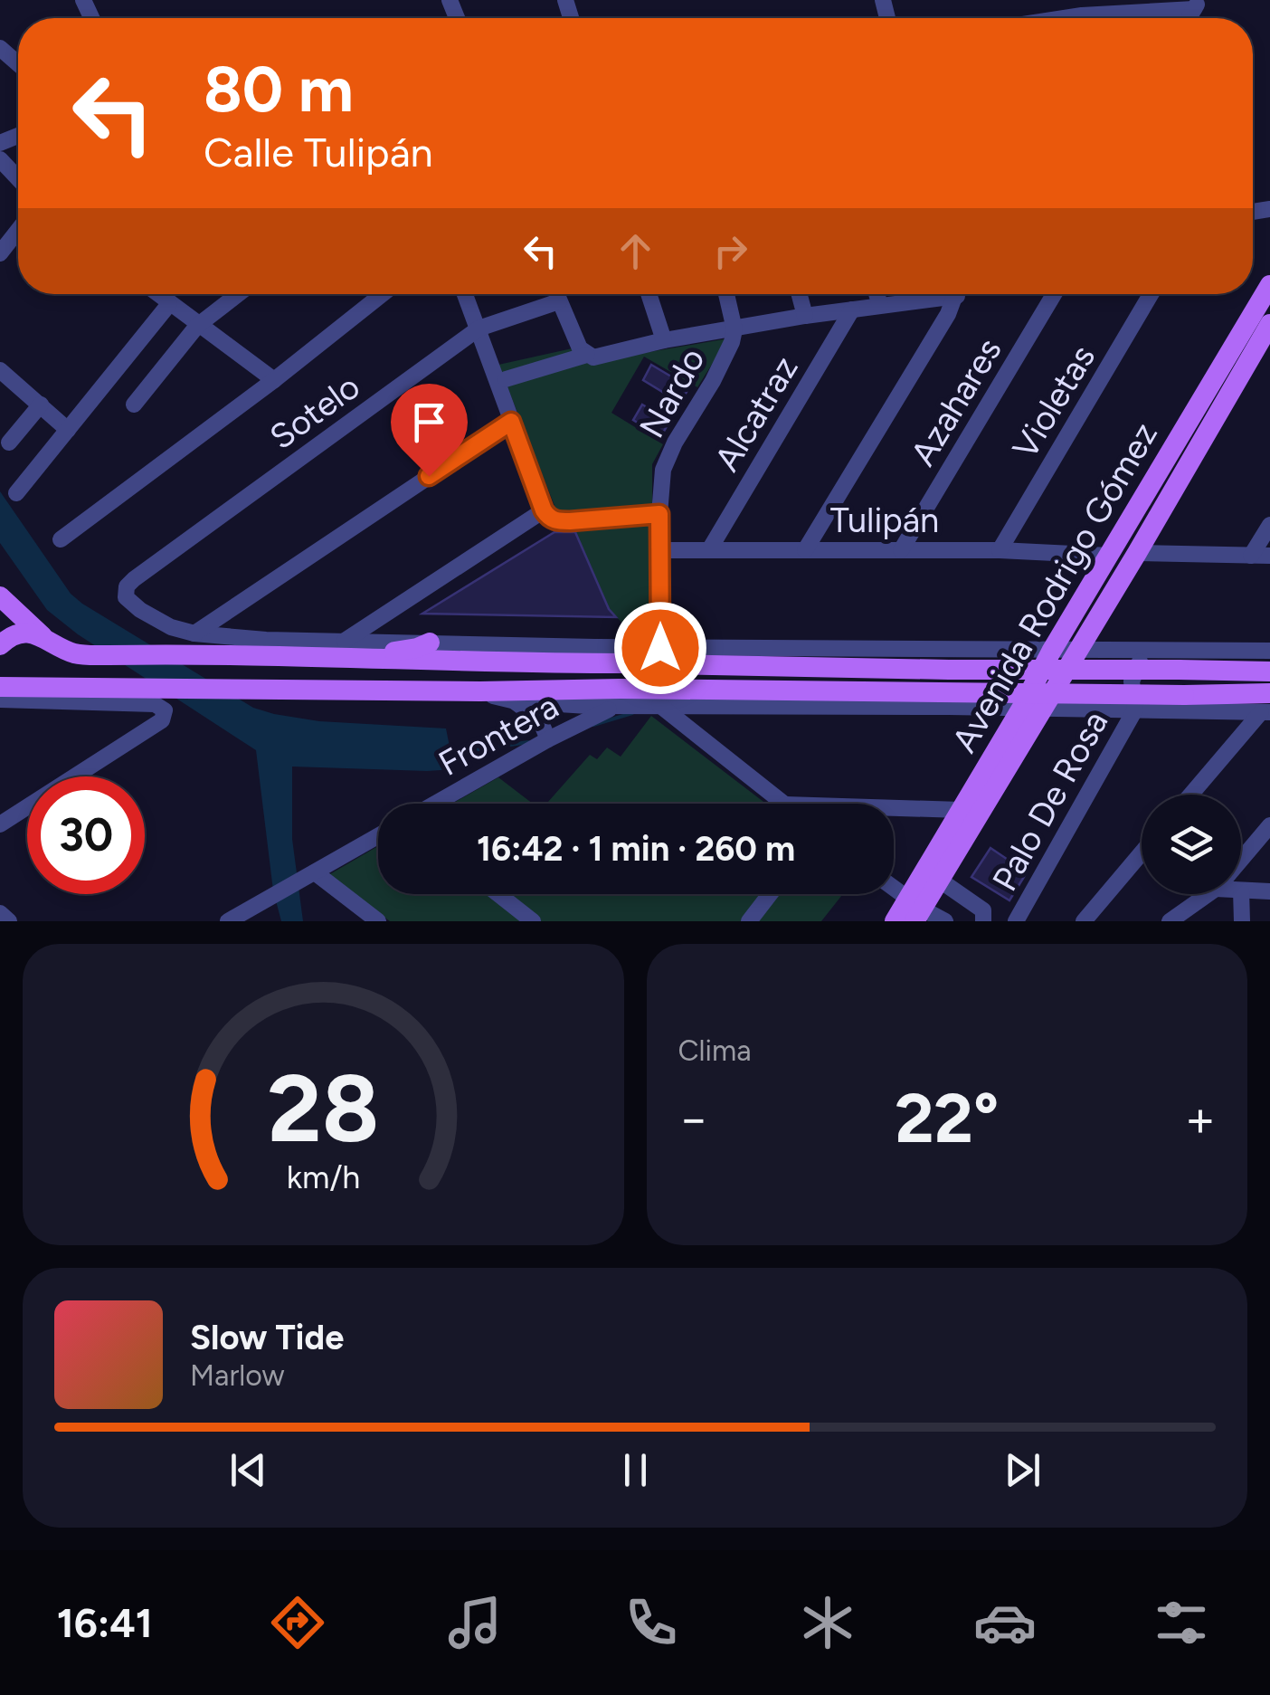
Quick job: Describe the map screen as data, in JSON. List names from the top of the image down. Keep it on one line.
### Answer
{"streets":{"main road":["Avenida Rodrigo Gómez"],"street":["Nardo","Azahares","Violetas","Sotelo","Alcatraz","Tulipán","Frontera","Palo De Rosa"]},"crossings":[["Nardo","Tulipán"],["Azahares","Tulipán"],["Violetas","Tulipán"],["Alcatraz","Tulipán"],["Tulipán","Avenida Rodrigo Gómez"]],"page":{"turn":["80 m","Calle Tulipán"],"limit":"30","trip":"16:42 · 1 min · 260 m","tile":"Clima","heat":["−","22°","+"],"song":["Slow Tide","Marlow"],"tabs":"16:41","gauge":["28","km/h"]}}
